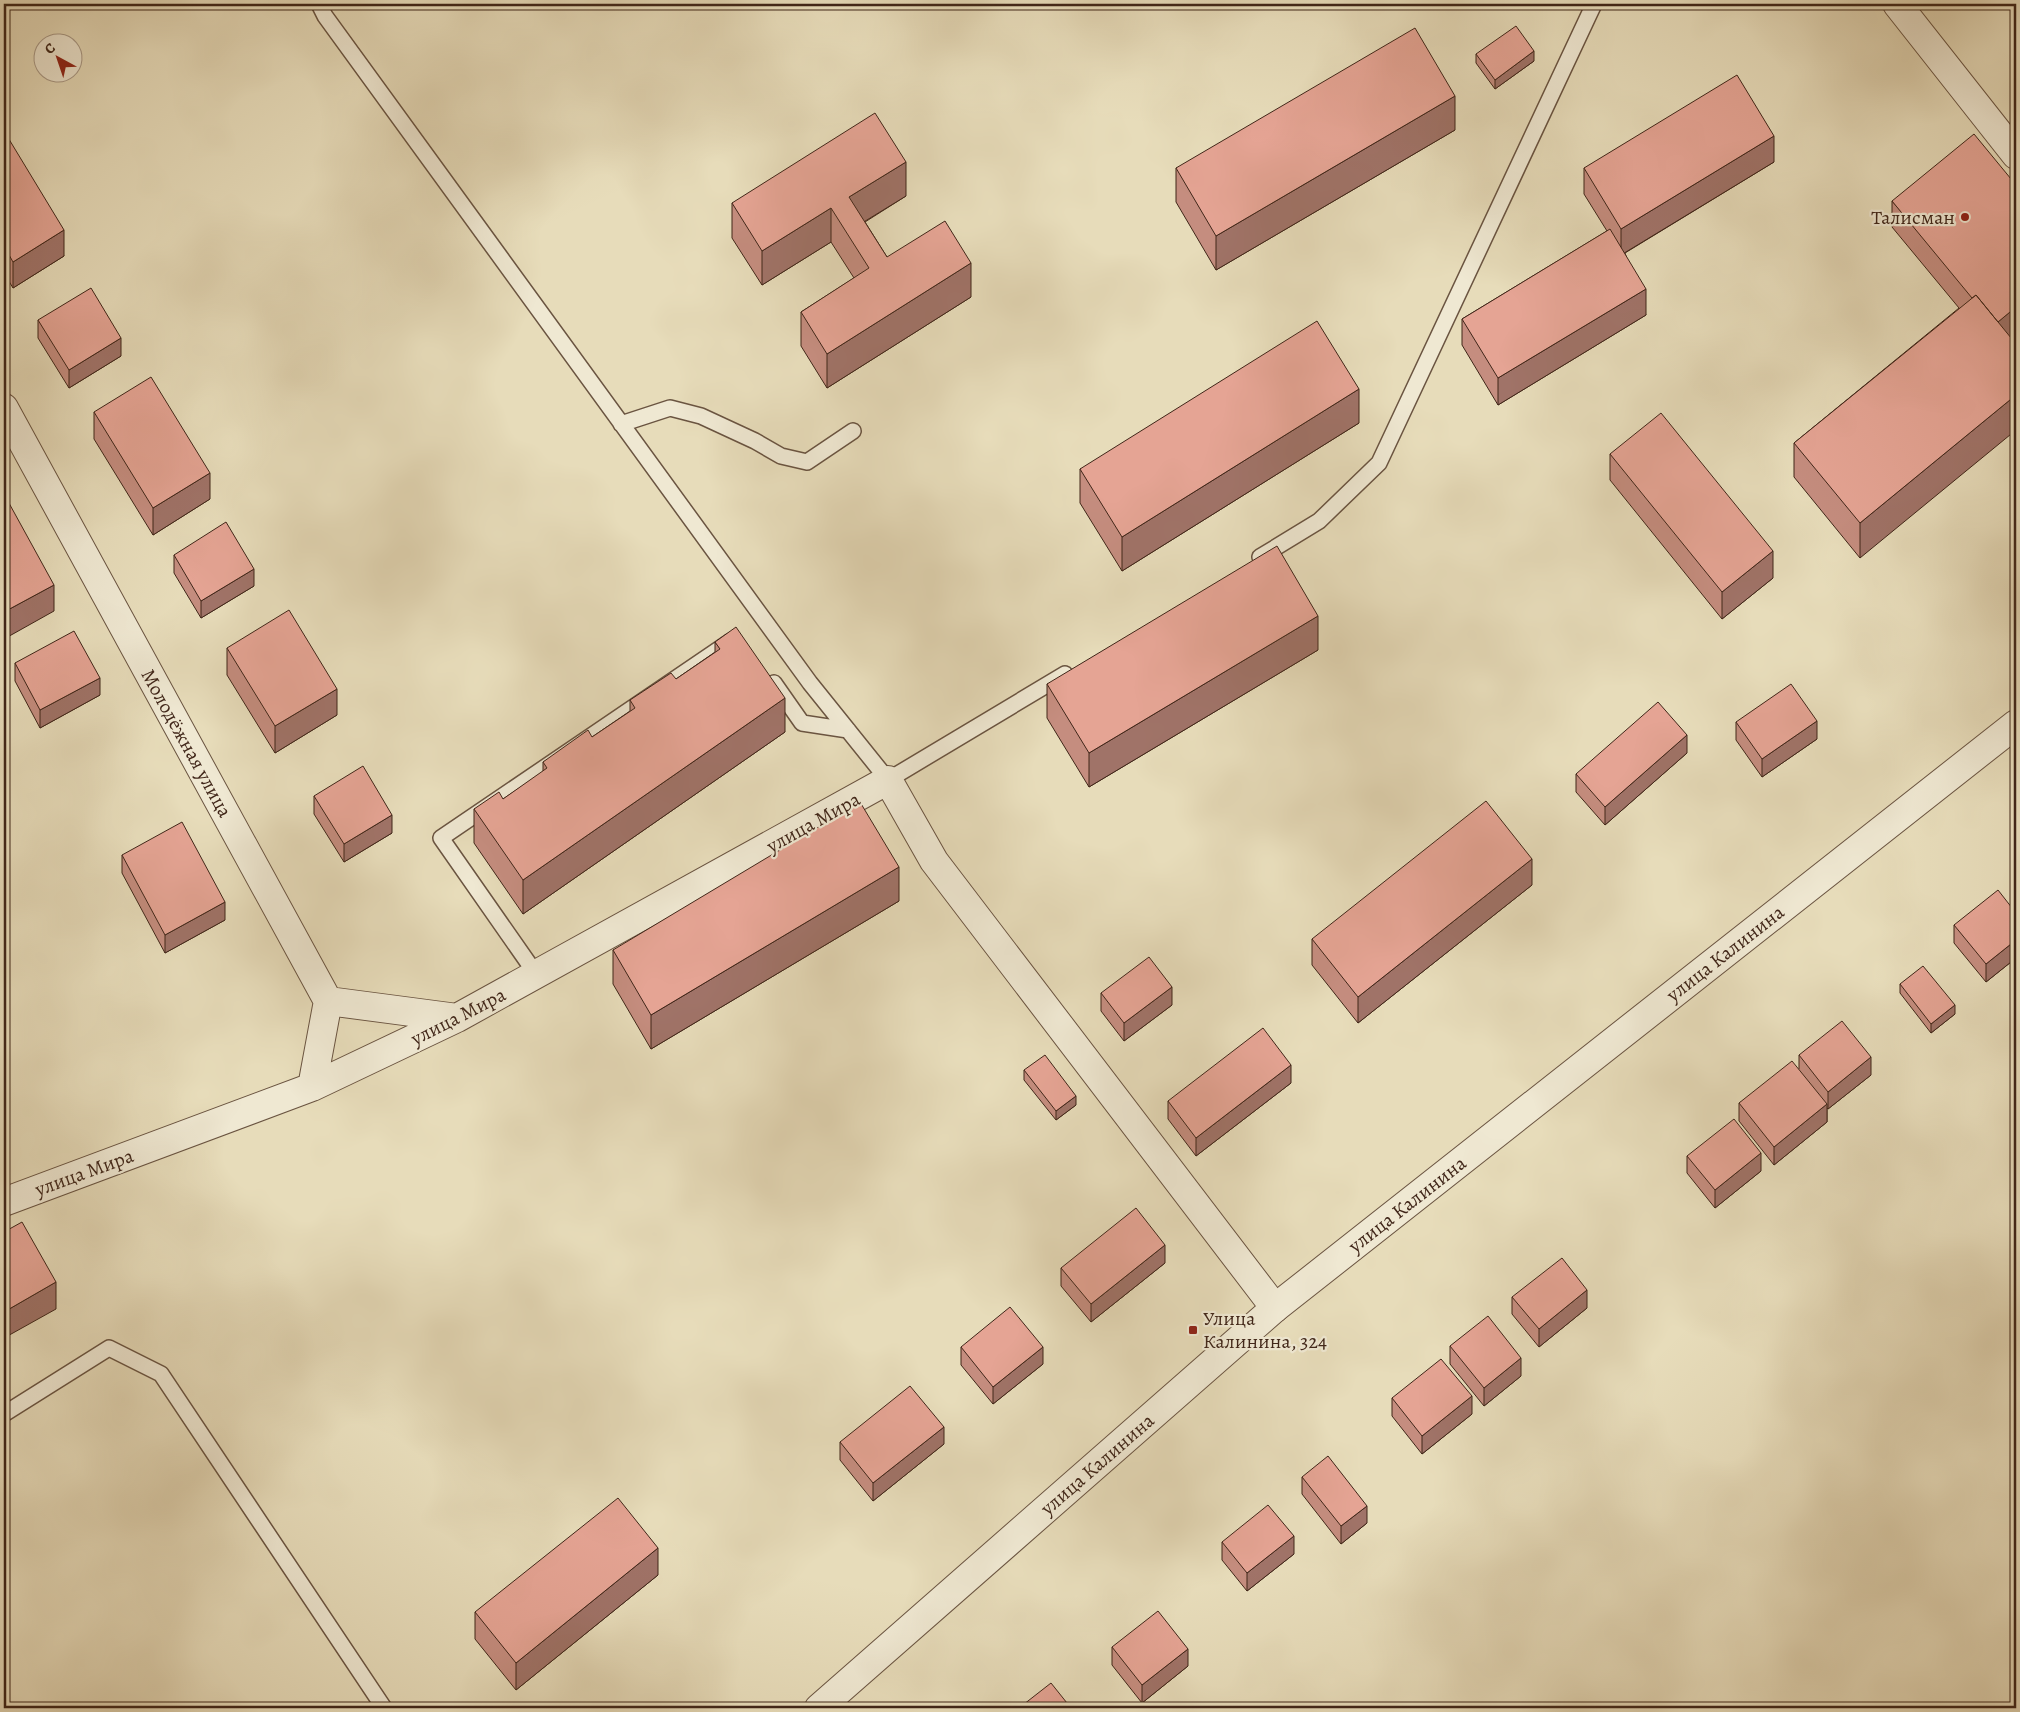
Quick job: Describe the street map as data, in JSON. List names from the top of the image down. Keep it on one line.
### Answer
{"streets":{"street":["Молодёжная улица","улица Мира","улица Калинина"]},"places":{"other":["Талисман"],"transit":["Улица Калинина, 324"]},"north":"top left"}
